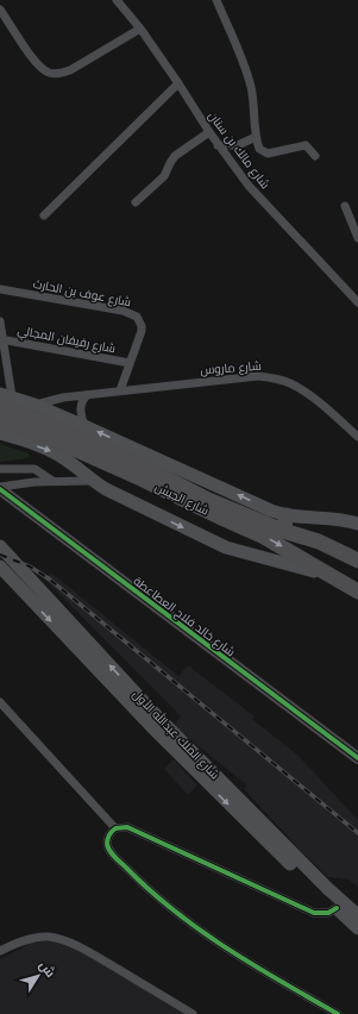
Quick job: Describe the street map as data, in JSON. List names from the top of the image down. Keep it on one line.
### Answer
{"streets":{"highway":["شارع الجيش"],"main road":["شارع الملك عبدالله الأول"],"street":["شارع مالك بن سنان","شارع عوف بن الحارث","شارع رفيفان المجالي","شارع ماروس","شارع خالد فلاح العطاعطة"]},"crossings":[["شارع عوف بن الحارث","شارع رفيفان المجالي"],["شارع عوف بن الحارث","شارع ماروس"]],"north":"top right"}
